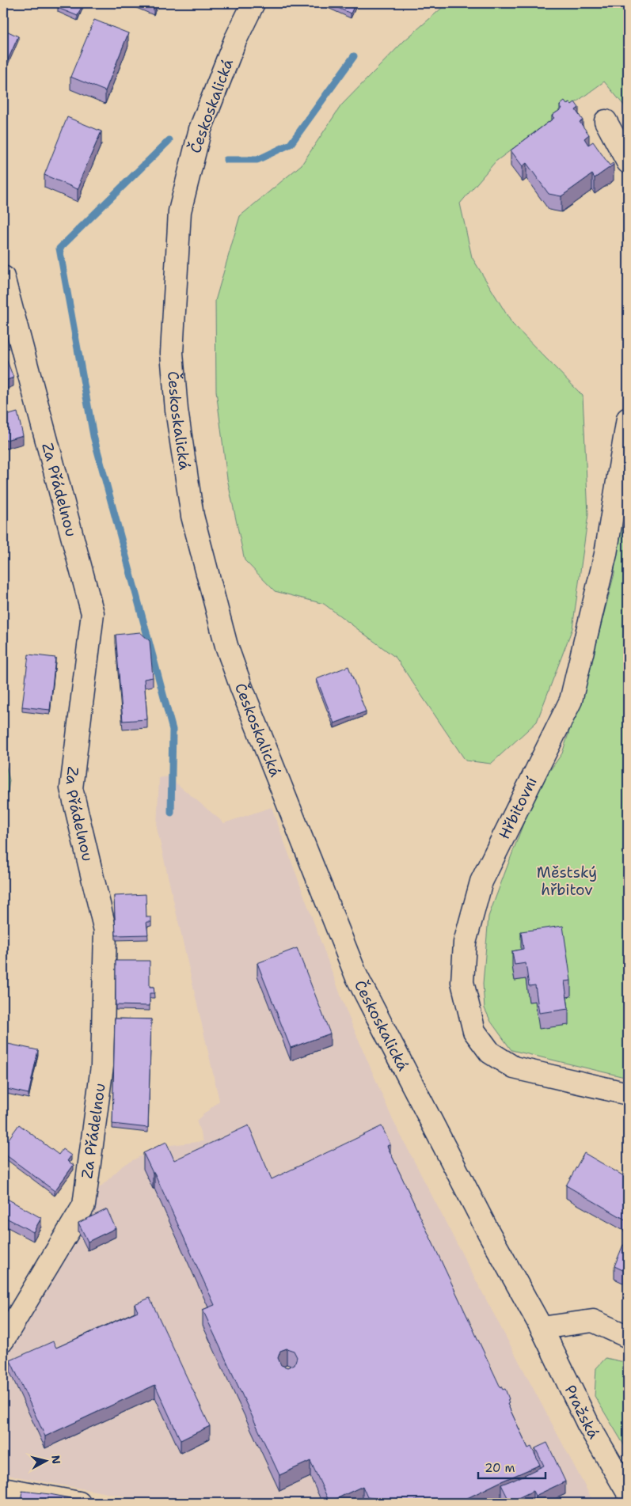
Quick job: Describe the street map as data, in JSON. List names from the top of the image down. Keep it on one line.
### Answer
{"streets":{"street":["Českoskalická","Za Přádelnou","Hřbitovní","Pražská"]},"crossings":[["Českoskalická","Pražská"]],"parks":["Městský hřbitov"],"scale_bar":"20 m","north":"right"}
